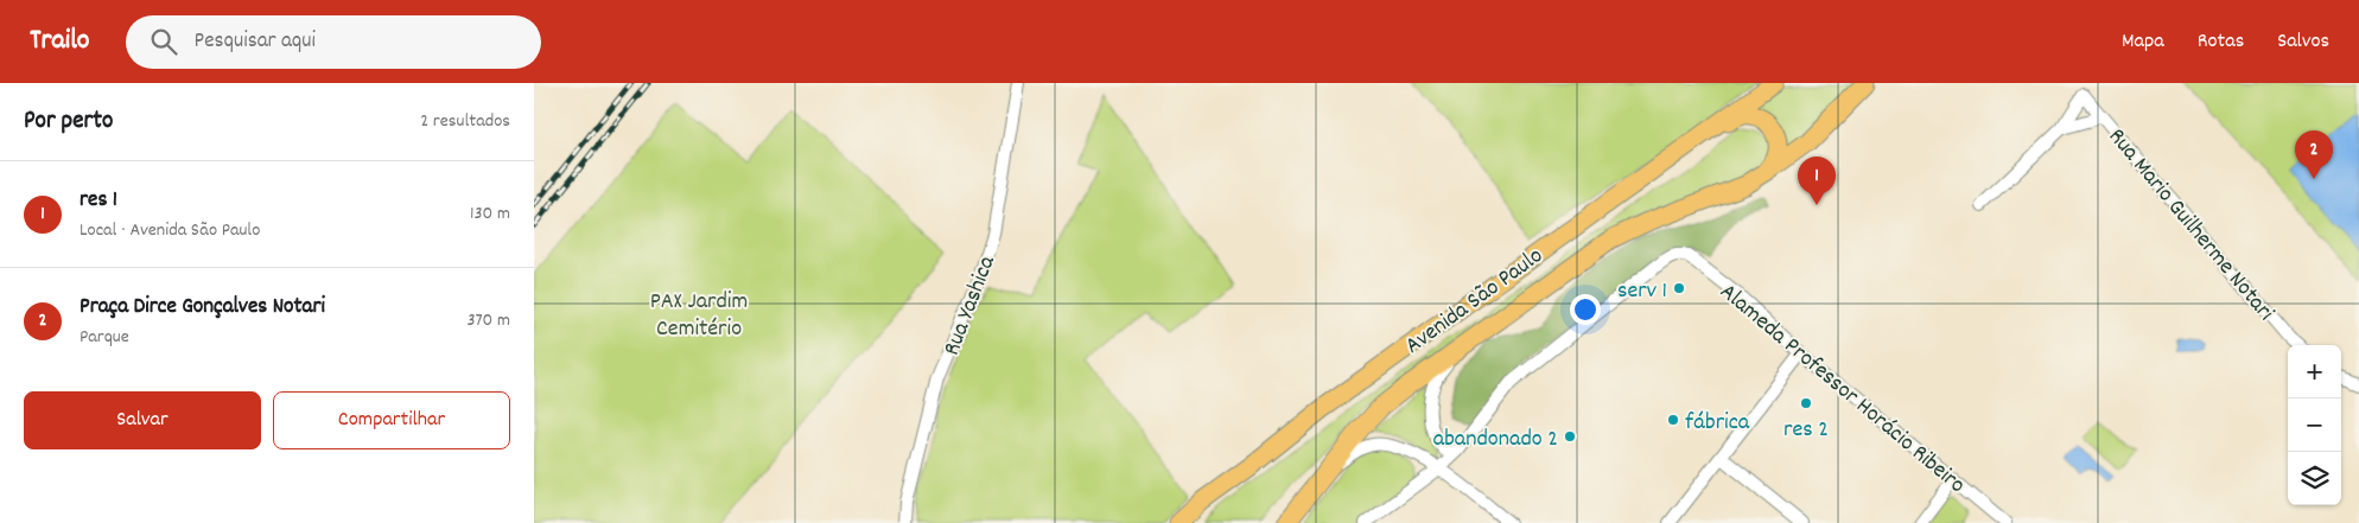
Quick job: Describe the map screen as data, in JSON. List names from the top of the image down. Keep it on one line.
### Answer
{"streets":{"main road":["Avenida São Paulo"],"street":["Rua Mario Guilherme Notari","Rua Yashica","Alameda Professor Horácio Ribeiro"]},"parks":["PAX Jardim Cemitério"],"places":["serv 1","res 2","fábrica","abandonado 2"],"page":{"header":"Trailo","search":"Pesquisar aqui","nav":["Mapa","Rotas","Salvos"],"heading":["Por perto","2 resultados"],"pins":["2","1"],"list":[{"mark":"1","name":"res 1","note":"Local · Avenida São Paulo","value":"130 m"},{"mark":"2","name":"Praça Dirce Gonçalves Notari","note":"Parque","value":"370 m"}],"map_buttons":["+","−"],"buttons":["Salvar","Compartilhar"]}}
